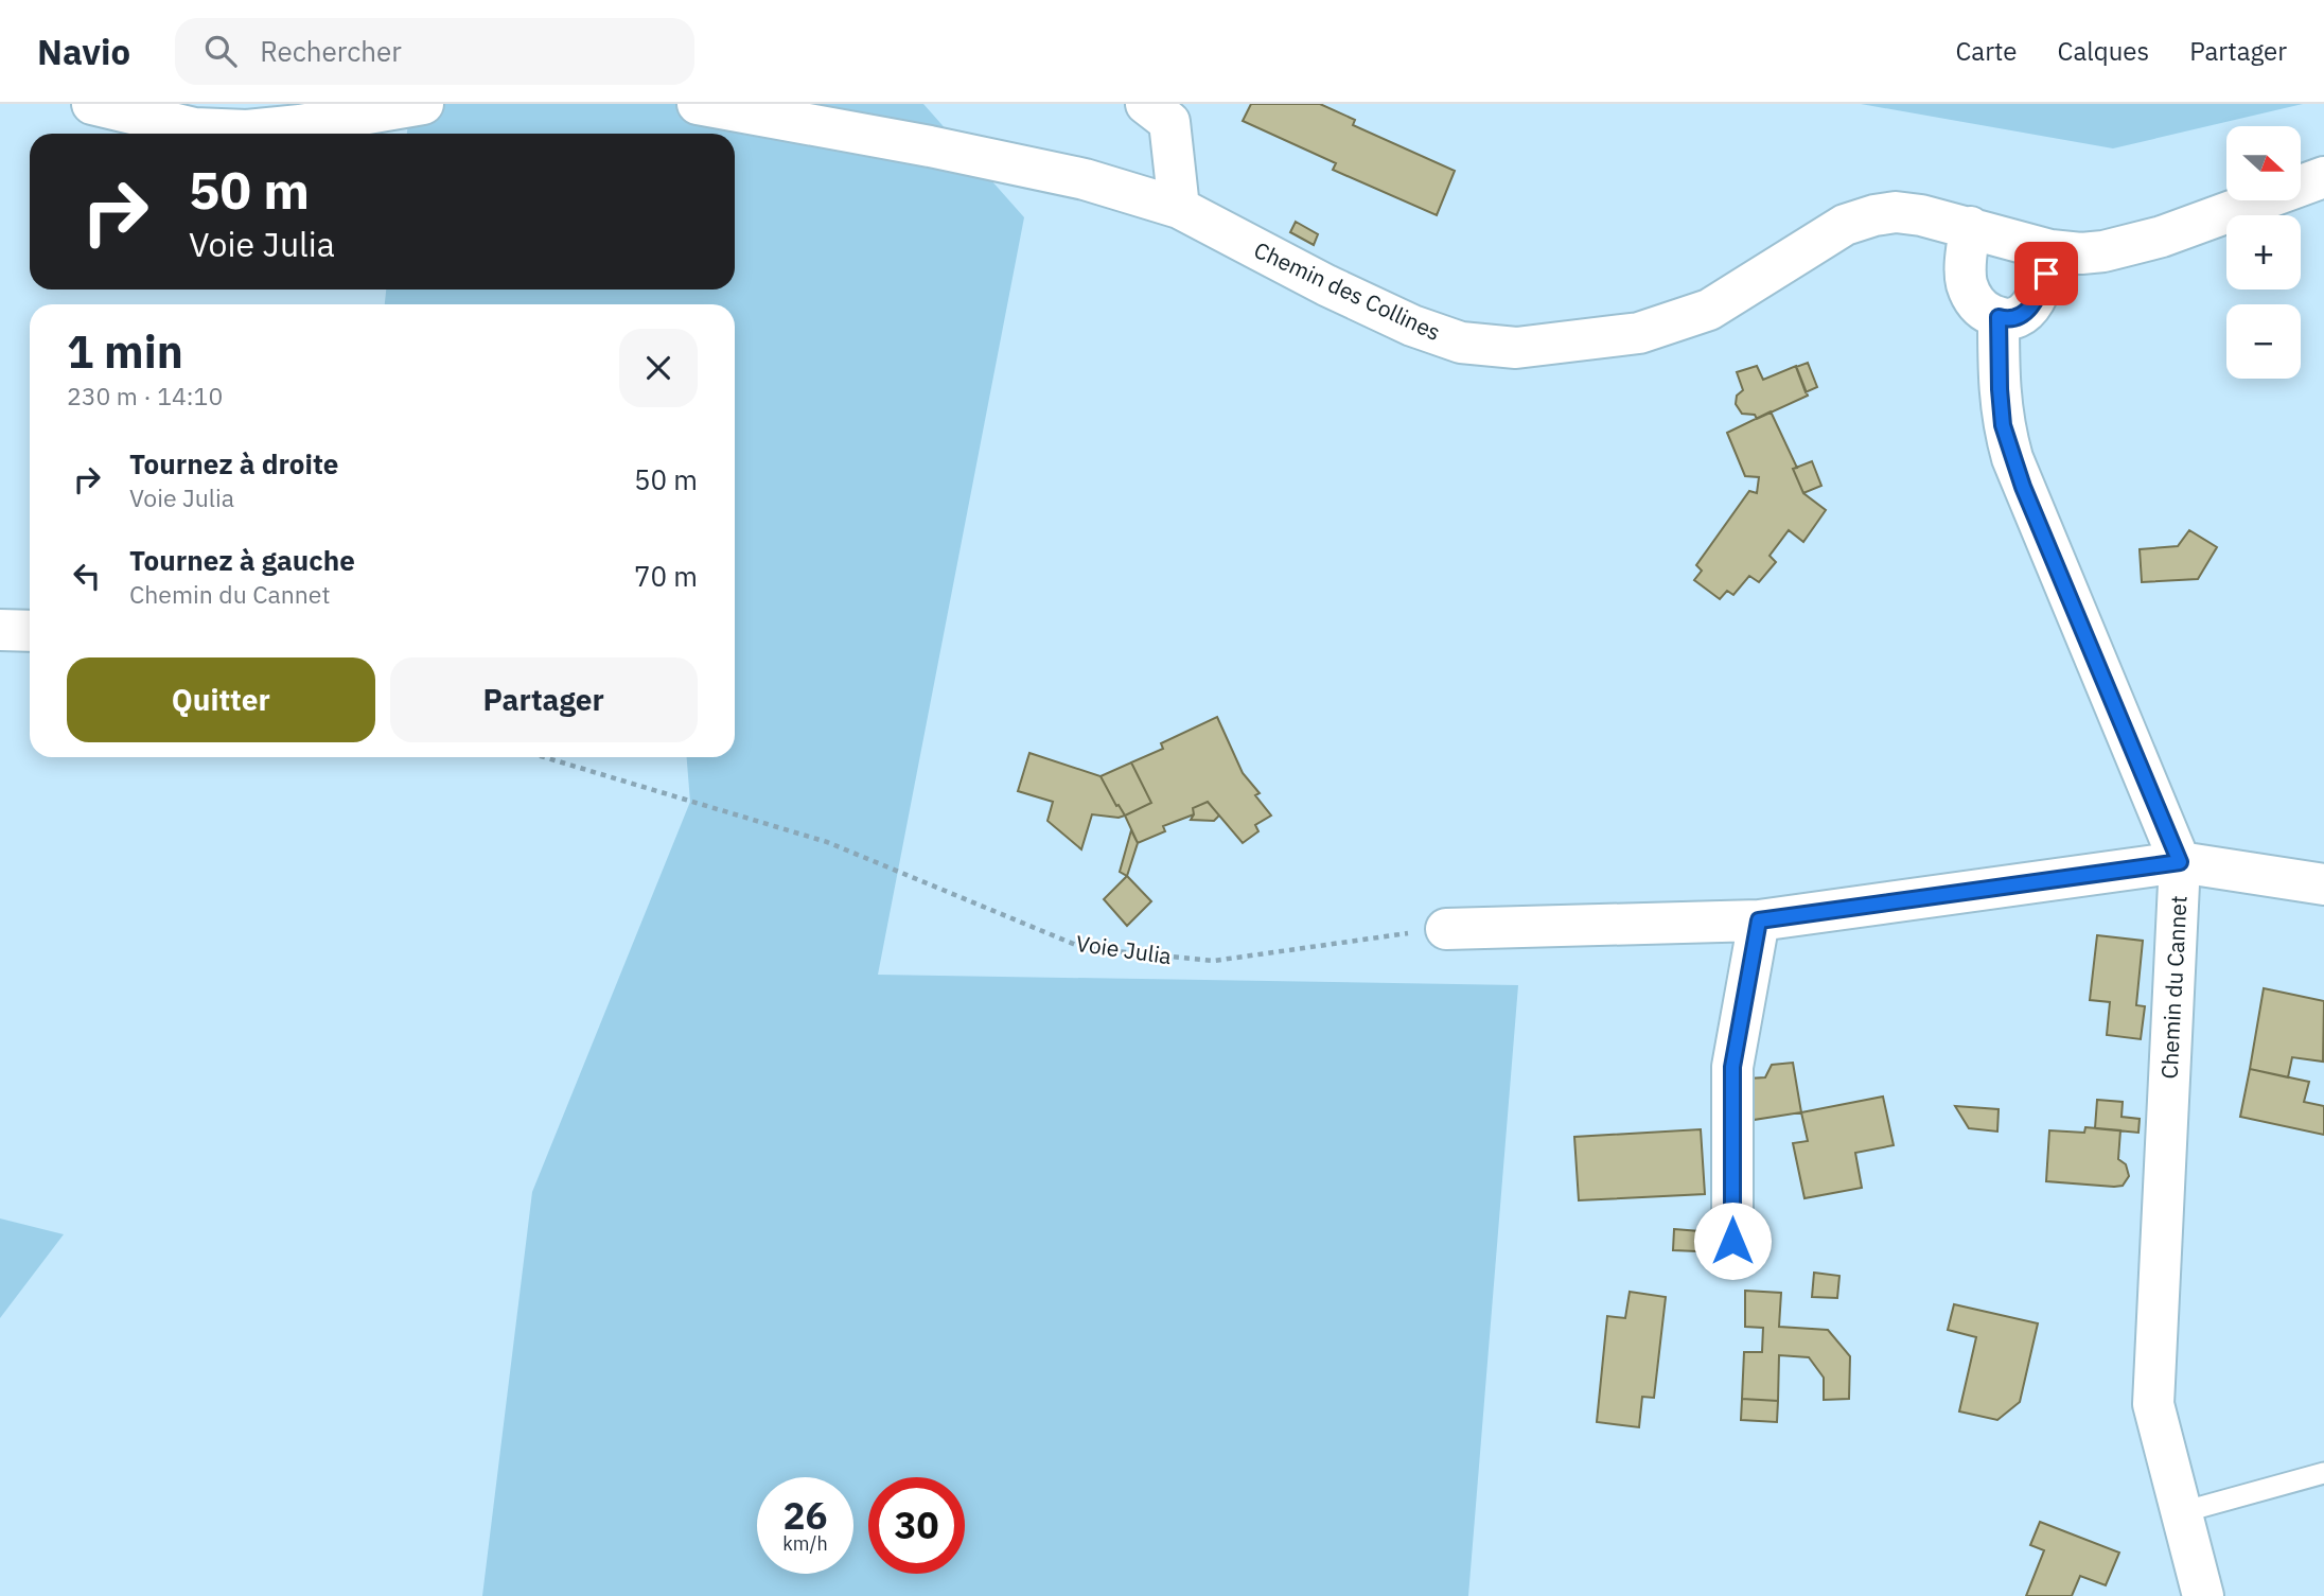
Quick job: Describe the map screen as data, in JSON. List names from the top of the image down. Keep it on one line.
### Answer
{"streets":{"street":["Chemin des Collines","Chemin du Cannet"],"path":["Voie Julia"]},"north":"right","page":{"header":"Navio","search":"Rechercher","nav":["Carte","Calques","Partager"],"map_buttons":["+","−"],"turn":["50 m","Voie Julia"],"heading":["1 min","230 m · 14:10"],"list":[{"name":"Tournez à droite","note":"Voie Julia","value":"50 m"},{"name":"Tournez à gauche","note":"Chemin du Cannet","value":"70 m"}],"buttons":["Quitter","Partager"],"speed":"26 km/h","limit":"30"}}
